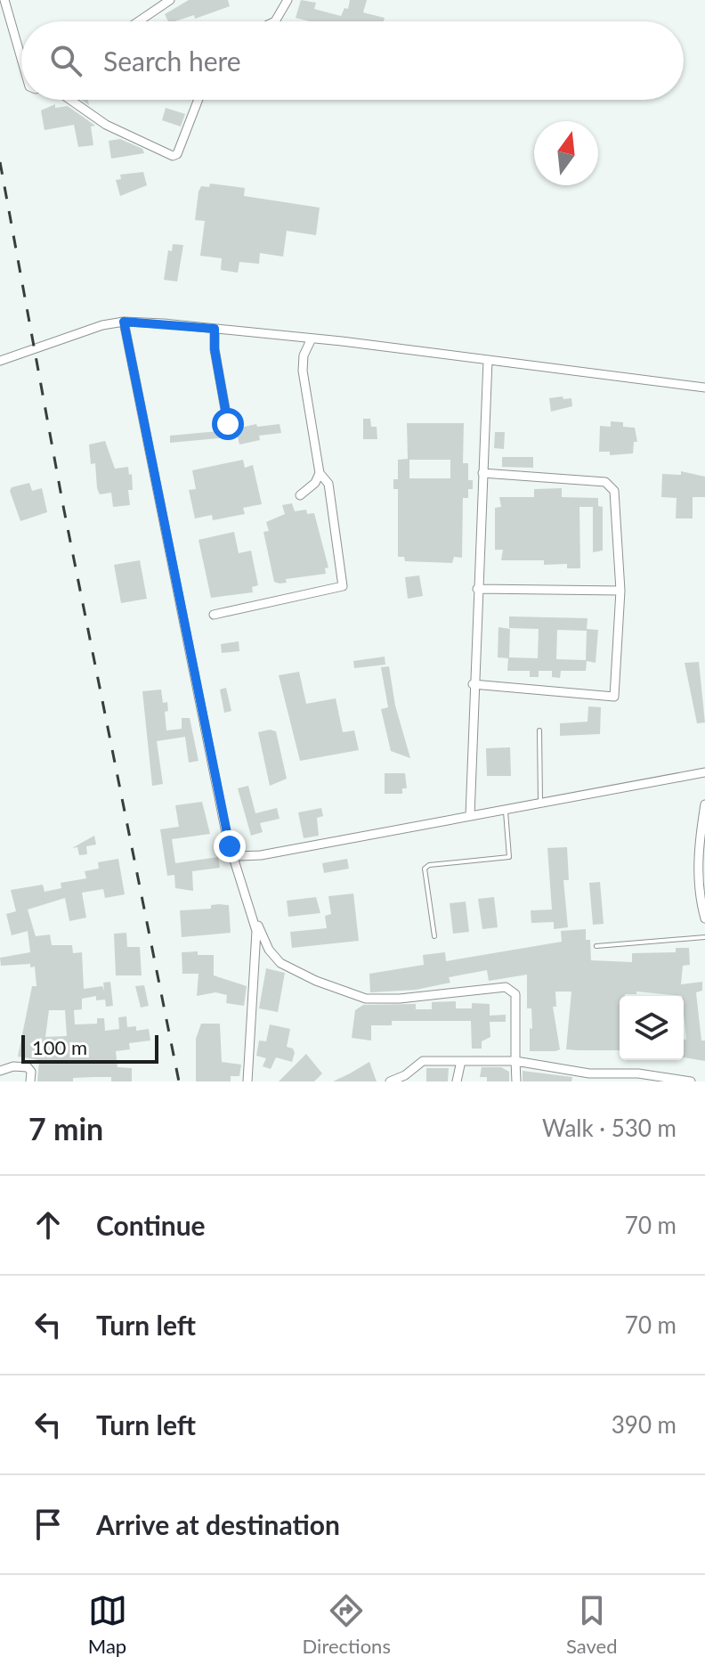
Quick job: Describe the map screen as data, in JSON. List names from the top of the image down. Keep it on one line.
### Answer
{"scale_bar":"100 m","north":"top","page":{"search":"Search here","scale":"100 m","heading":["7 min","Walk · 530 m"],"list":[["Continue","70 m"],["Turn left","70 m"],["Turn left","390 m"],"Arrive at destination"],"nav":["Map","Directions","Saved"]}}
